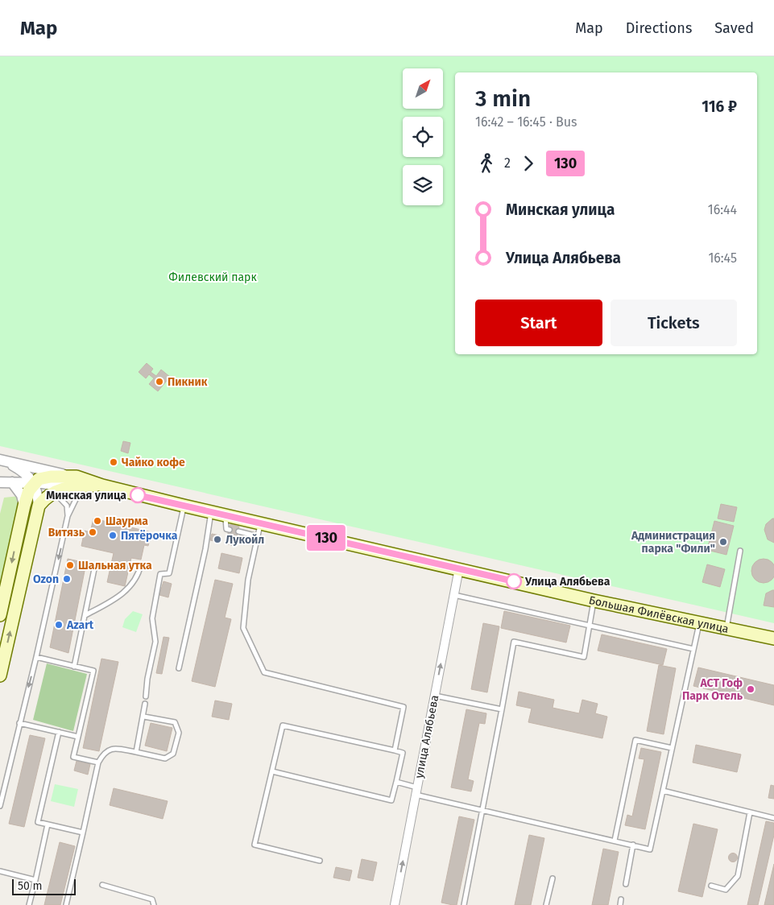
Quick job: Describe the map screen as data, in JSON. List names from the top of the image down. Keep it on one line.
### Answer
{"streets":{"main road":["Большая Филёвская улица"],"street":["улица Алябьева"]},"crossings":[["Большая Филёвская улица","улица Алябьева"]],"one_way":["улица Алябьева"],"parks":["Филевский парк"],"places":["Пикник","Чайко кофе","Минская улица","Шаурма","Витязь","Пятёрочка","Лукойл","Администрация парка \"Фили\"","Шальная утка","Ozon","Улица Алябьева","Azart","АСТ Гоф Парк Отель"],"lines":["bus line 130"],"scale_bar":"50 m","north":"top right","page":{"header":"Map","nav":["Map","Directions","Saved"],"on_map":"130","heading":["3 min","16:42 – 16:45 · Bus","116 ₽"],"legs":["2","130"],"list":[{"name":"Минская улица","value":"16:44"},{"name":"Улица Алябьева","value":"16:45"}],"buttons":["Start","Tickets"],"scale":"50 m"}}
